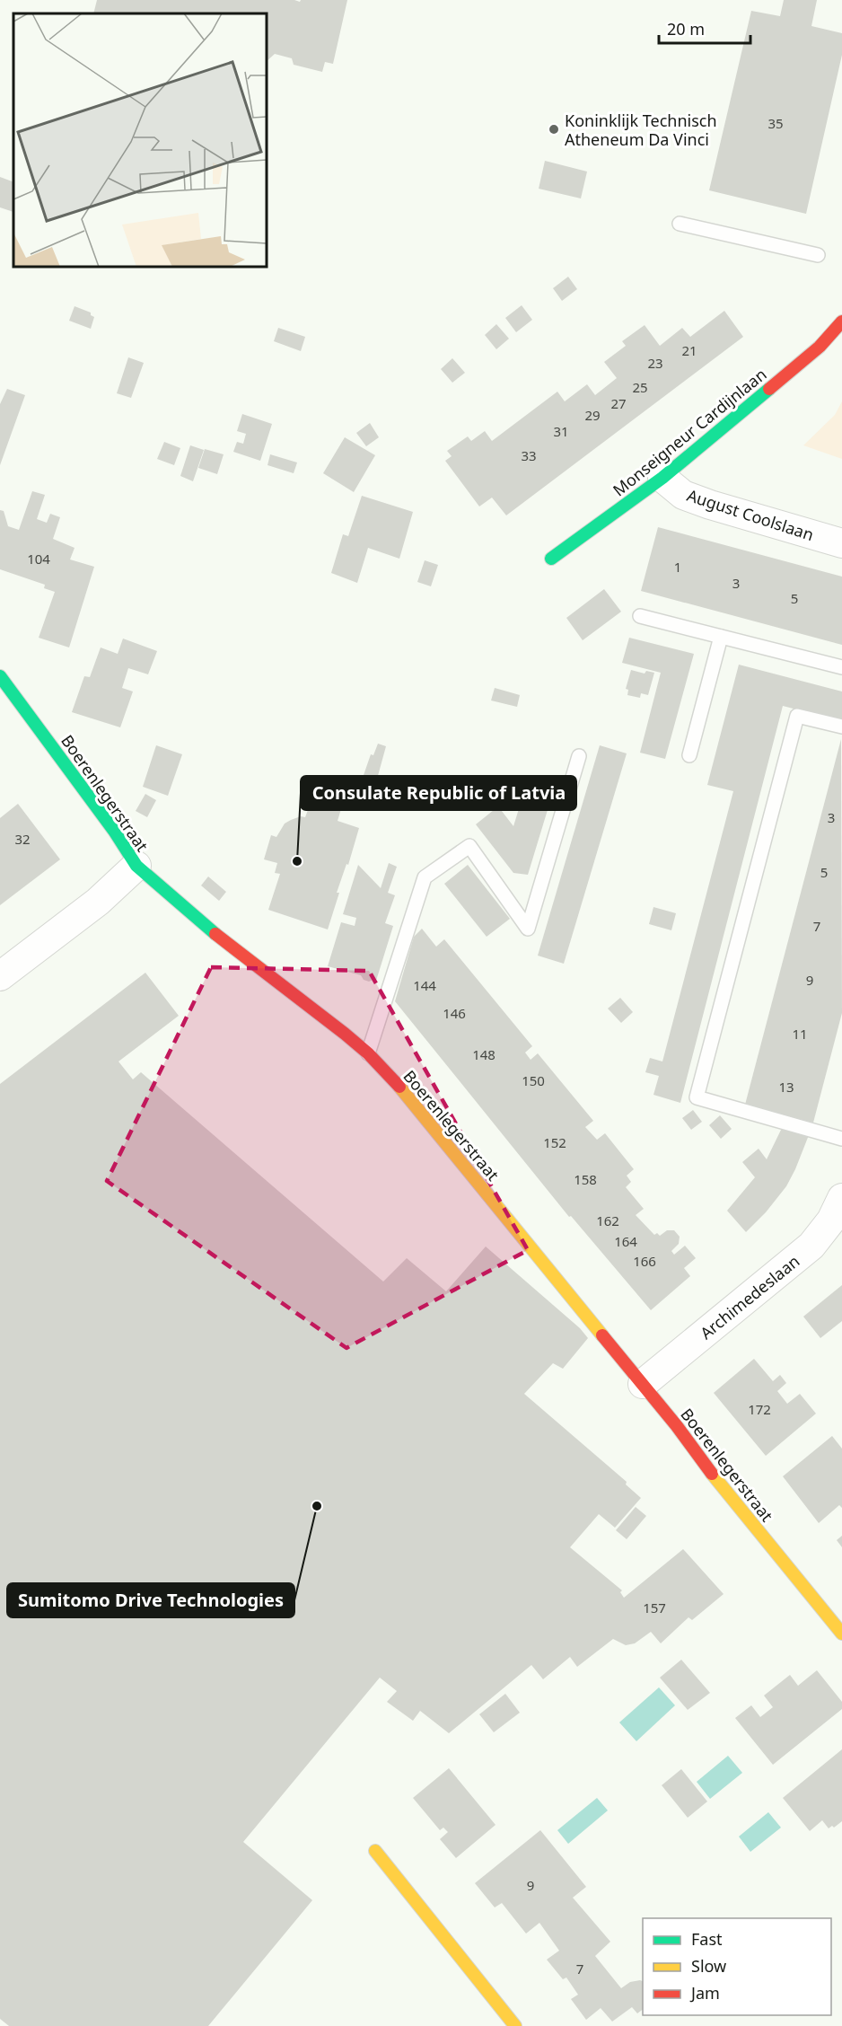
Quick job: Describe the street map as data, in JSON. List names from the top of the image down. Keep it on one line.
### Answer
{"streets":{"street":["Monseigneur Cardijnlaan","August Coolslaan","Boerenlegerstraat","Archimedeslaan"]},"crossings":[["Monseigneur Cardijnlaan","August Coolslaan"],["Boerenlegerstraat","Archimedeslaan"]],"places":["Koninklijk Technisch Atheneum Da Vinci","Consulate Republic of Latvia","Sumitomo Drive Technologies"],"house_numbers":["35","21","23","25","27","29","31","33","104","1","3","5","3","32","5","7","9","144","146","11","148","150","13","152","158","162","164","166","172","157","9","7"],"legend":["Fast","Slow","Jam"],"scale_bar":"20 m"}
